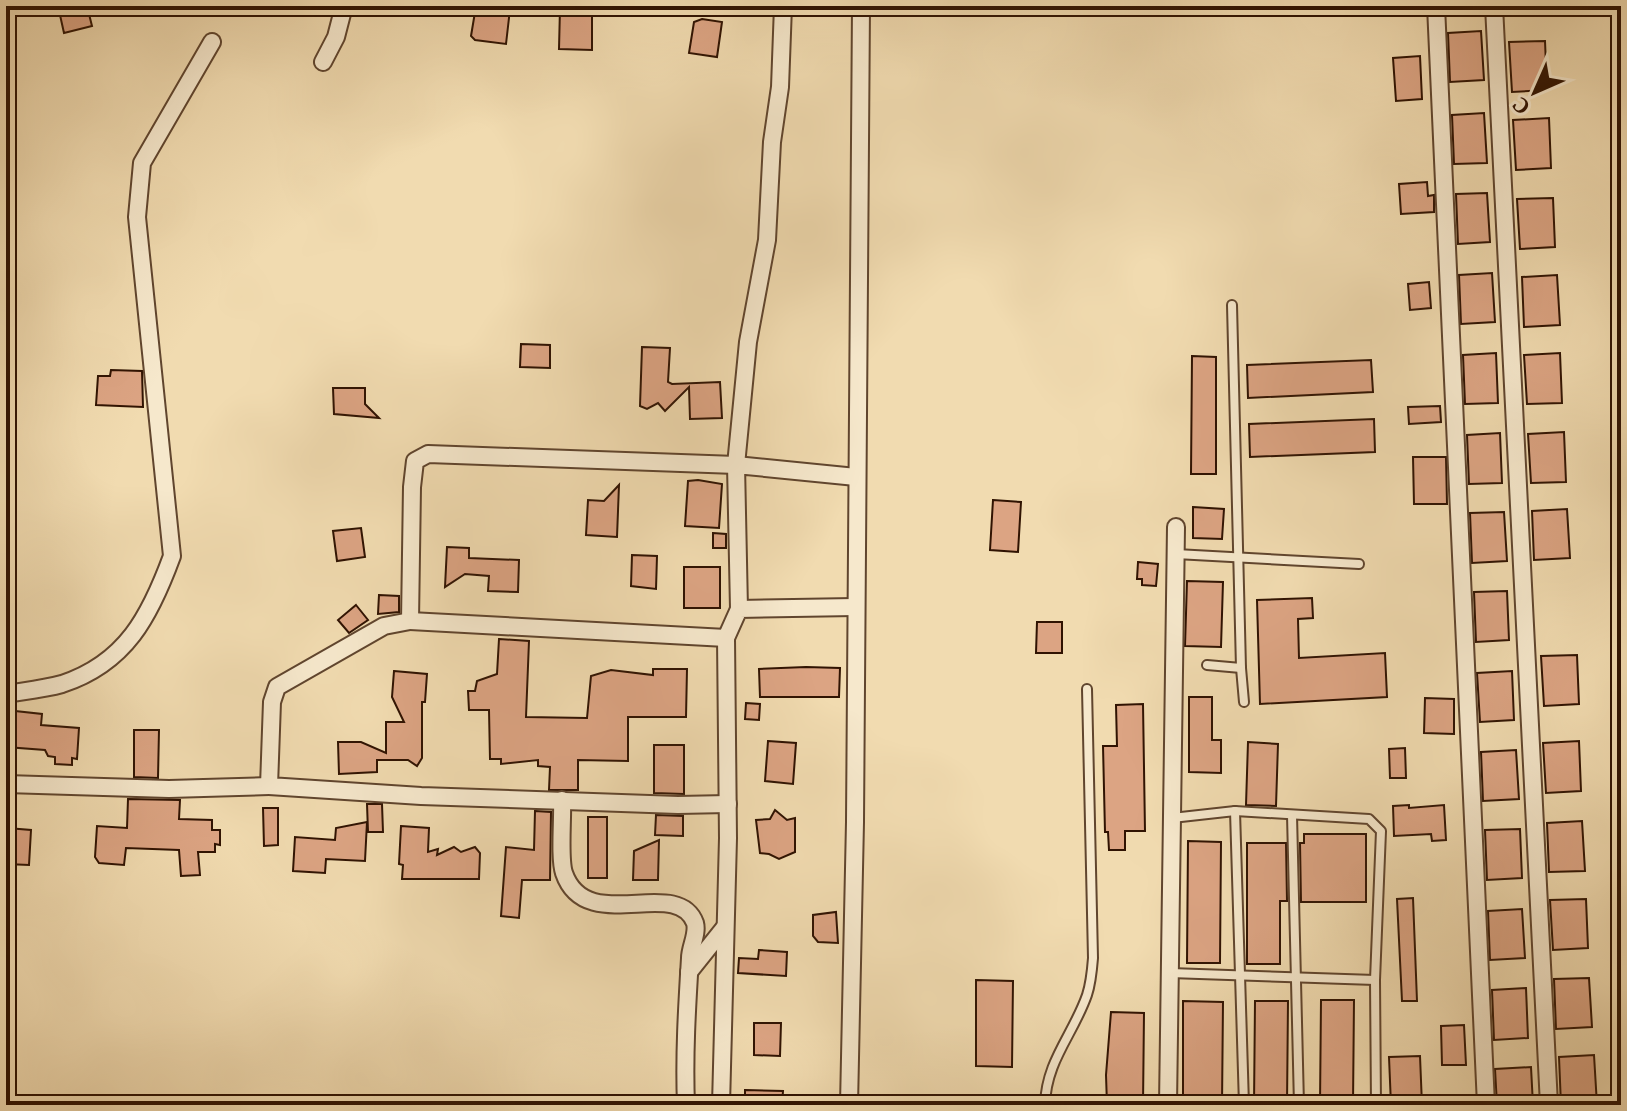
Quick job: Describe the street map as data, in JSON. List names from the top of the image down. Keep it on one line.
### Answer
{"north":"bottom left"}
